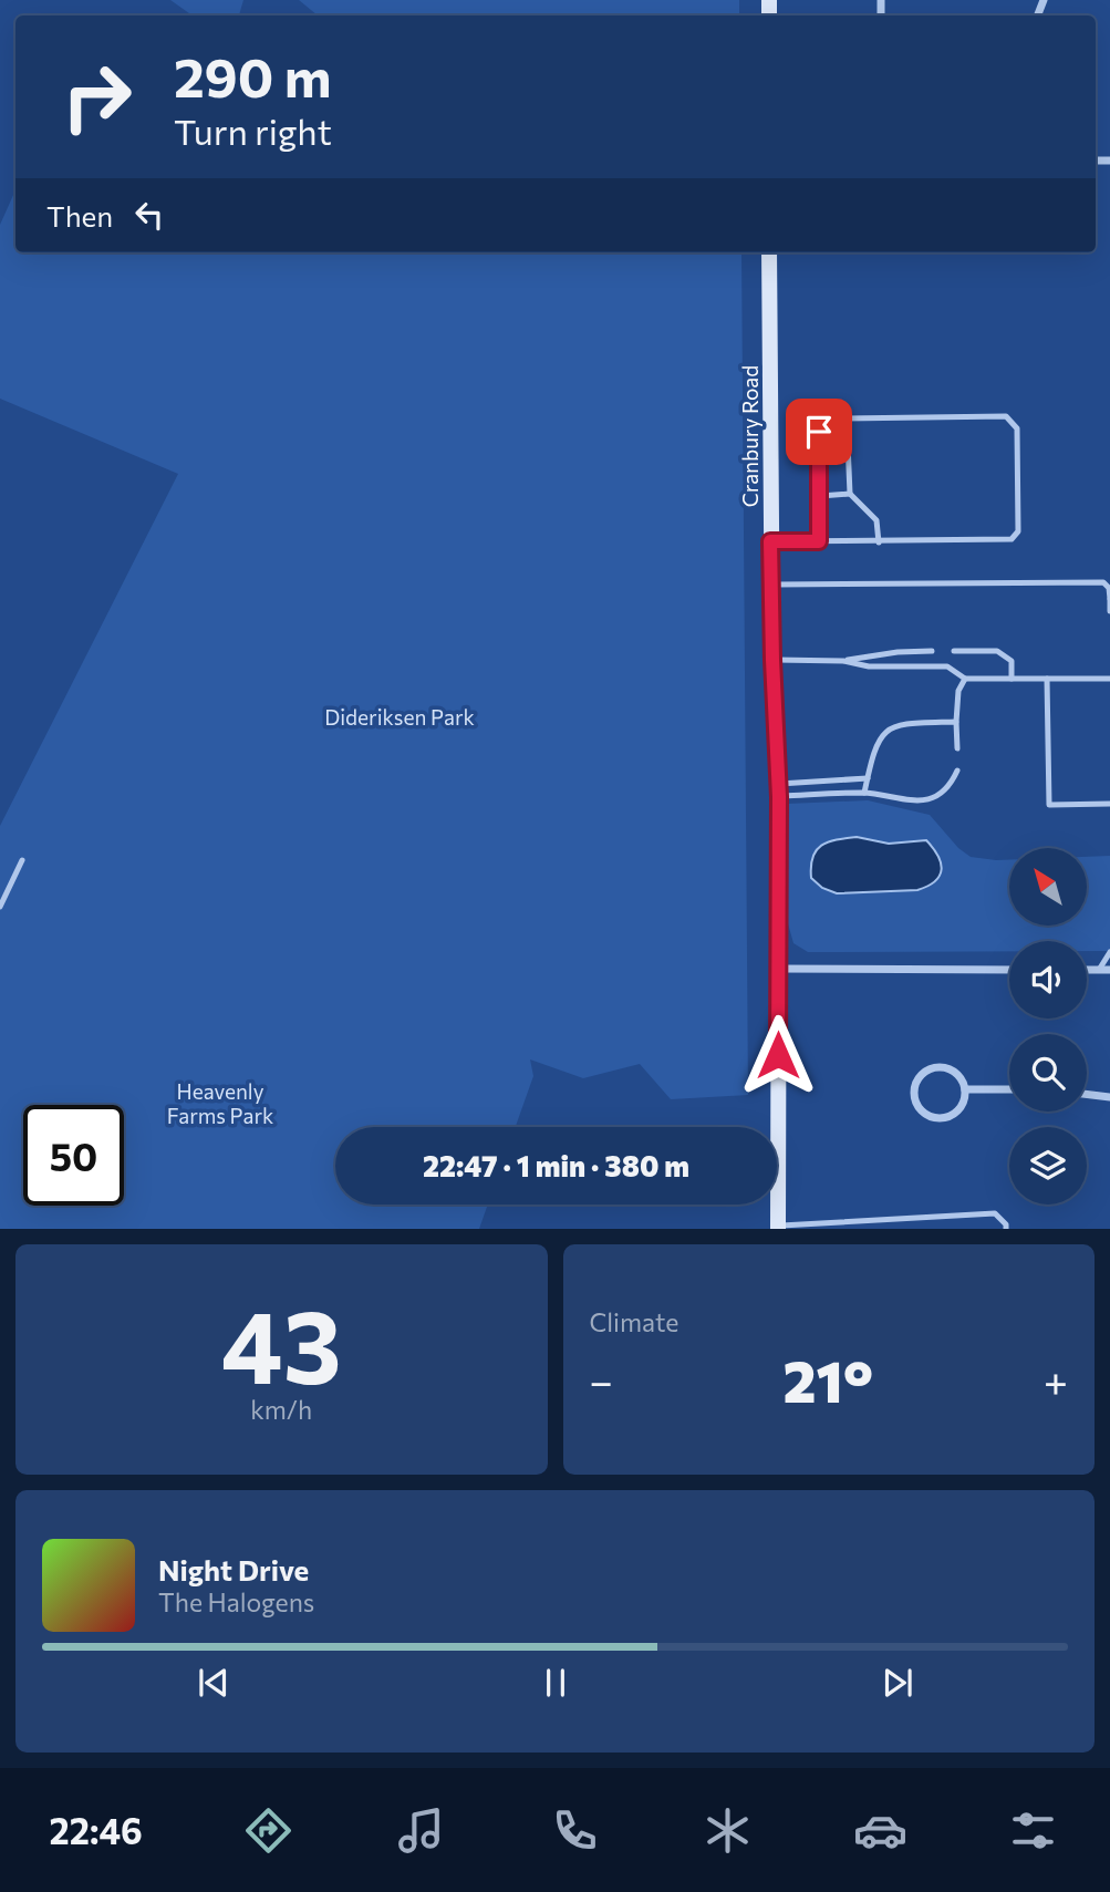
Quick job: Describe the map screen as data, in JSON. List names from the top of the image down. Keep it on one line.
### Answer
{"streets":{"main road":["Cranbury Road"]},"parks":["Dideriksen Park","Heavenly Farms Park"],"north":"top left","page":{"turn":["290 m","Turn right"],"then":"Then","limit":"50","trip":"22:47 · 1 min · 380 m","tile":[["43","km/h"],"Climate"],"heat":["−","21°","+"],"song":["Night Drive","The Halogens"],"tabs":"22:46"}}
